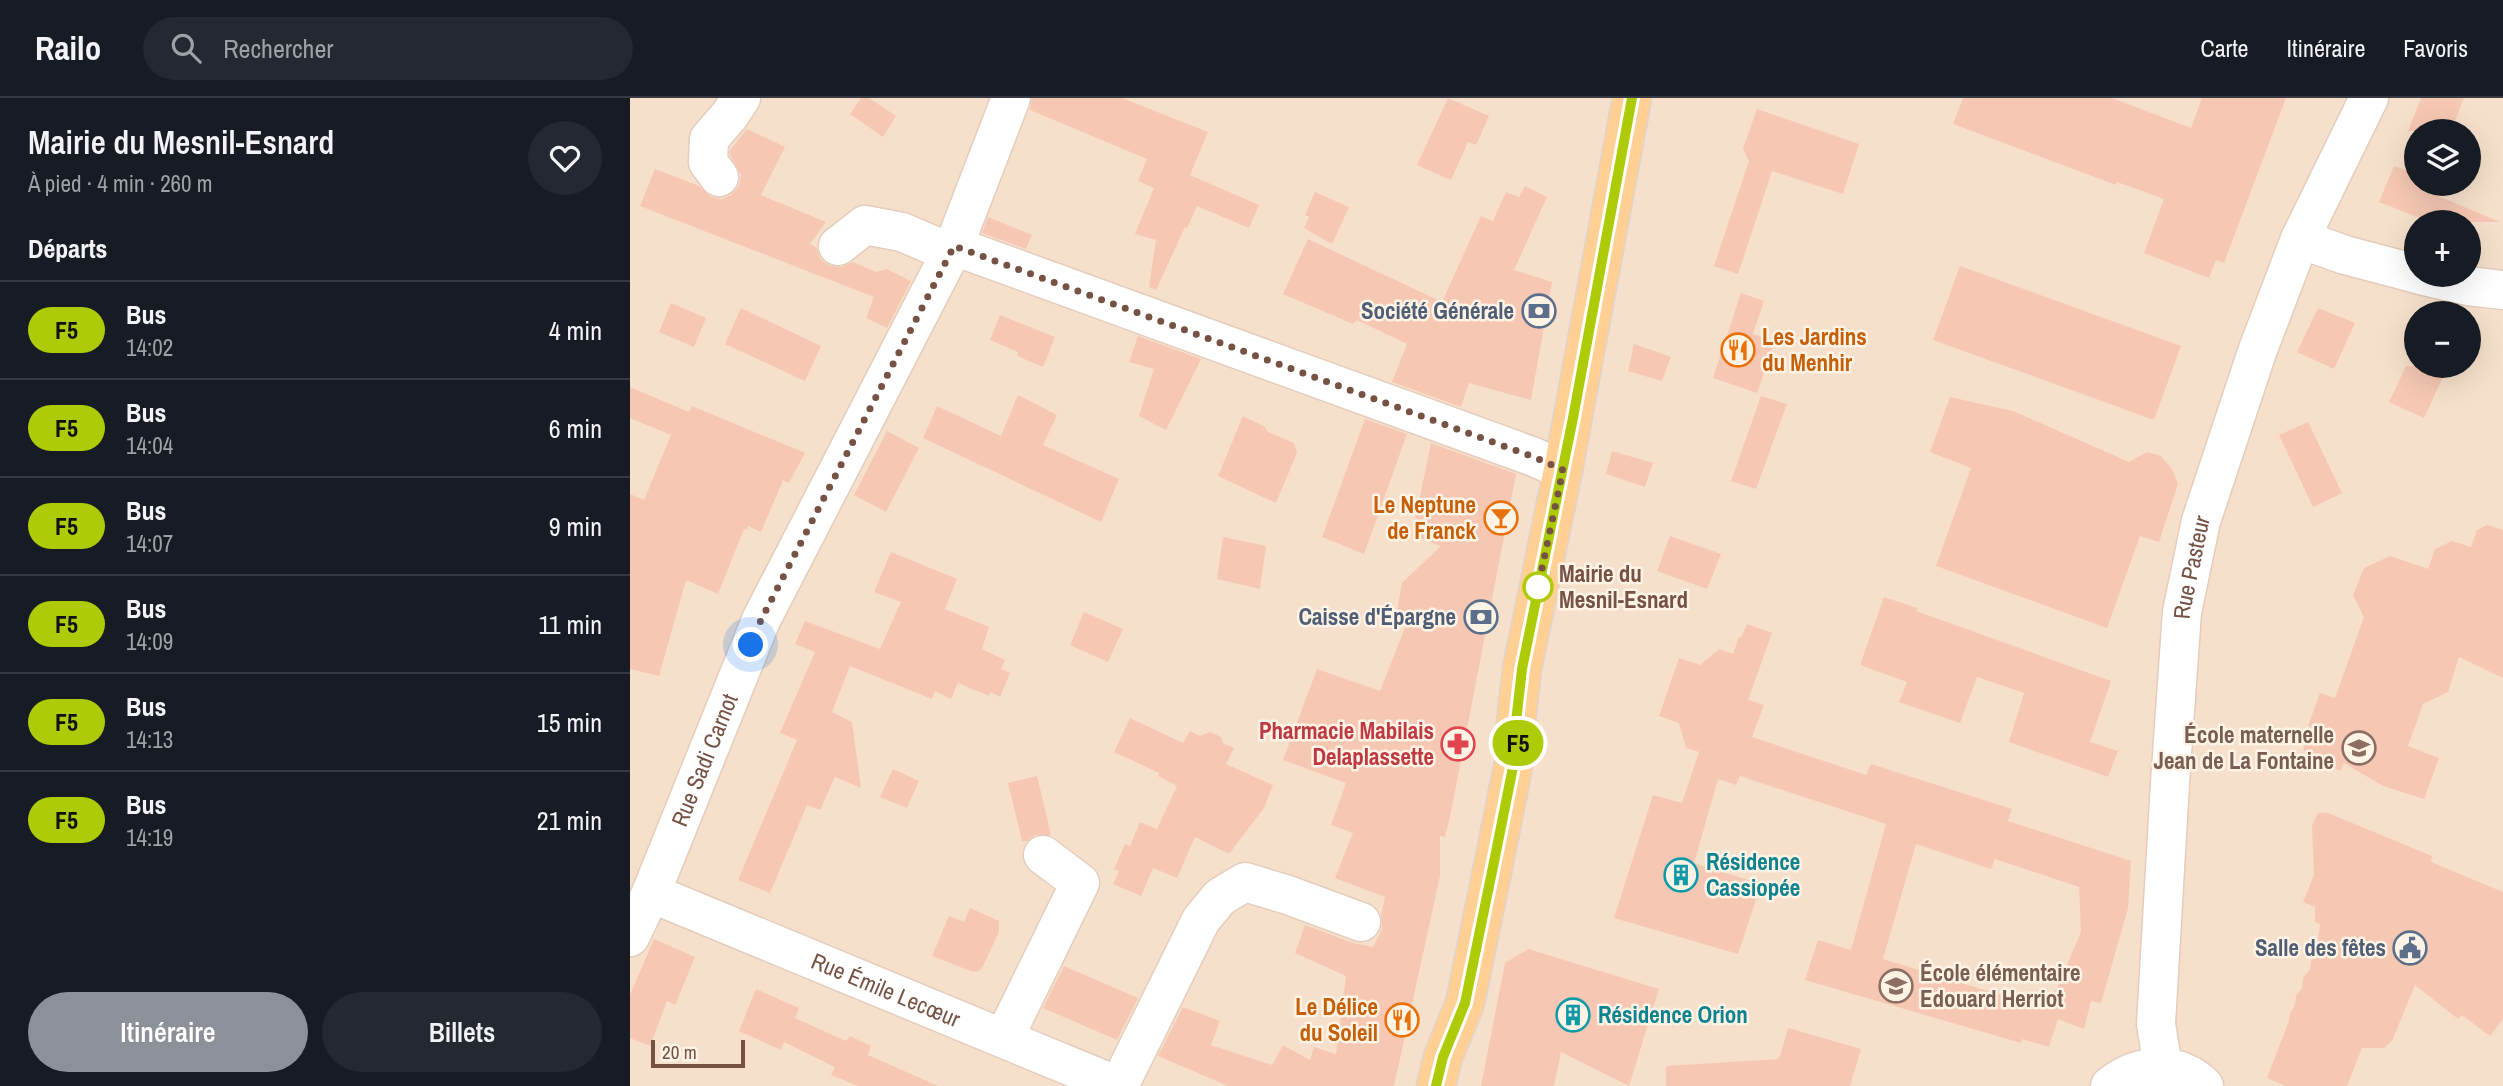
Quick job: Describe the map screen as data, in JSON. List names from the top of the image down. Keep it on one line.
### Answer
{"streets":{"street":["Rue Pasteur","Rue Sadi Carnot","Rue Émile Lecœur"]},"crossings":[["Rue Sadi Carnot","Rue Émile Lecœur"]],"places":{"bank":["Société Générale","Caisse d'Épargne"],"restaurant":["Les Jardins du Menhir","Le Délice du Soleil"],"bar":["Le Neptune de Franck"],"other":["Mairie du Mesnil-Esnard"],"pharmacy":["Pharmacie Mabilais Delaplassette"],"school or university":["École maternelle Jean de La Fontaine","École élémentaire Edouard Herriot"],"building":["Résidence Cassiopée","Résidence Orion"],"public building":["Salle des fêtes"]},"lines":["bus line F5"],"scale_bar":"20 m","page":{"header":"Railo","search":"Rechercher","nav":["Carte","Itinéraire","Favoris"],"heading":[["Mairie du Mesnil-Esnard","À pied · 4 min · 260 m"],"Départs"],"on_map":"F5","map_buttons":["+","−"],"list":[{"mark":"F5","name":"Bus","note":"14:02","value":"4 min"},{"mark":"F5","name":"Bus","note":"14:04","value":"6 min"},{"mark":"F5","name":"Bus","note":"14:07","value":"9 min"},{"mark":"F5","name":"Bus","note":"14:09","value":"11 min"},{"mark":"F5","name":"Bus","note":"14:13","value":"15 min"},{"mark":"F5","name":"Bus","note":"14:19","value":"21 min"}],"buttons":["Itinéraire","Billets"],"scale":"20 m"}}
